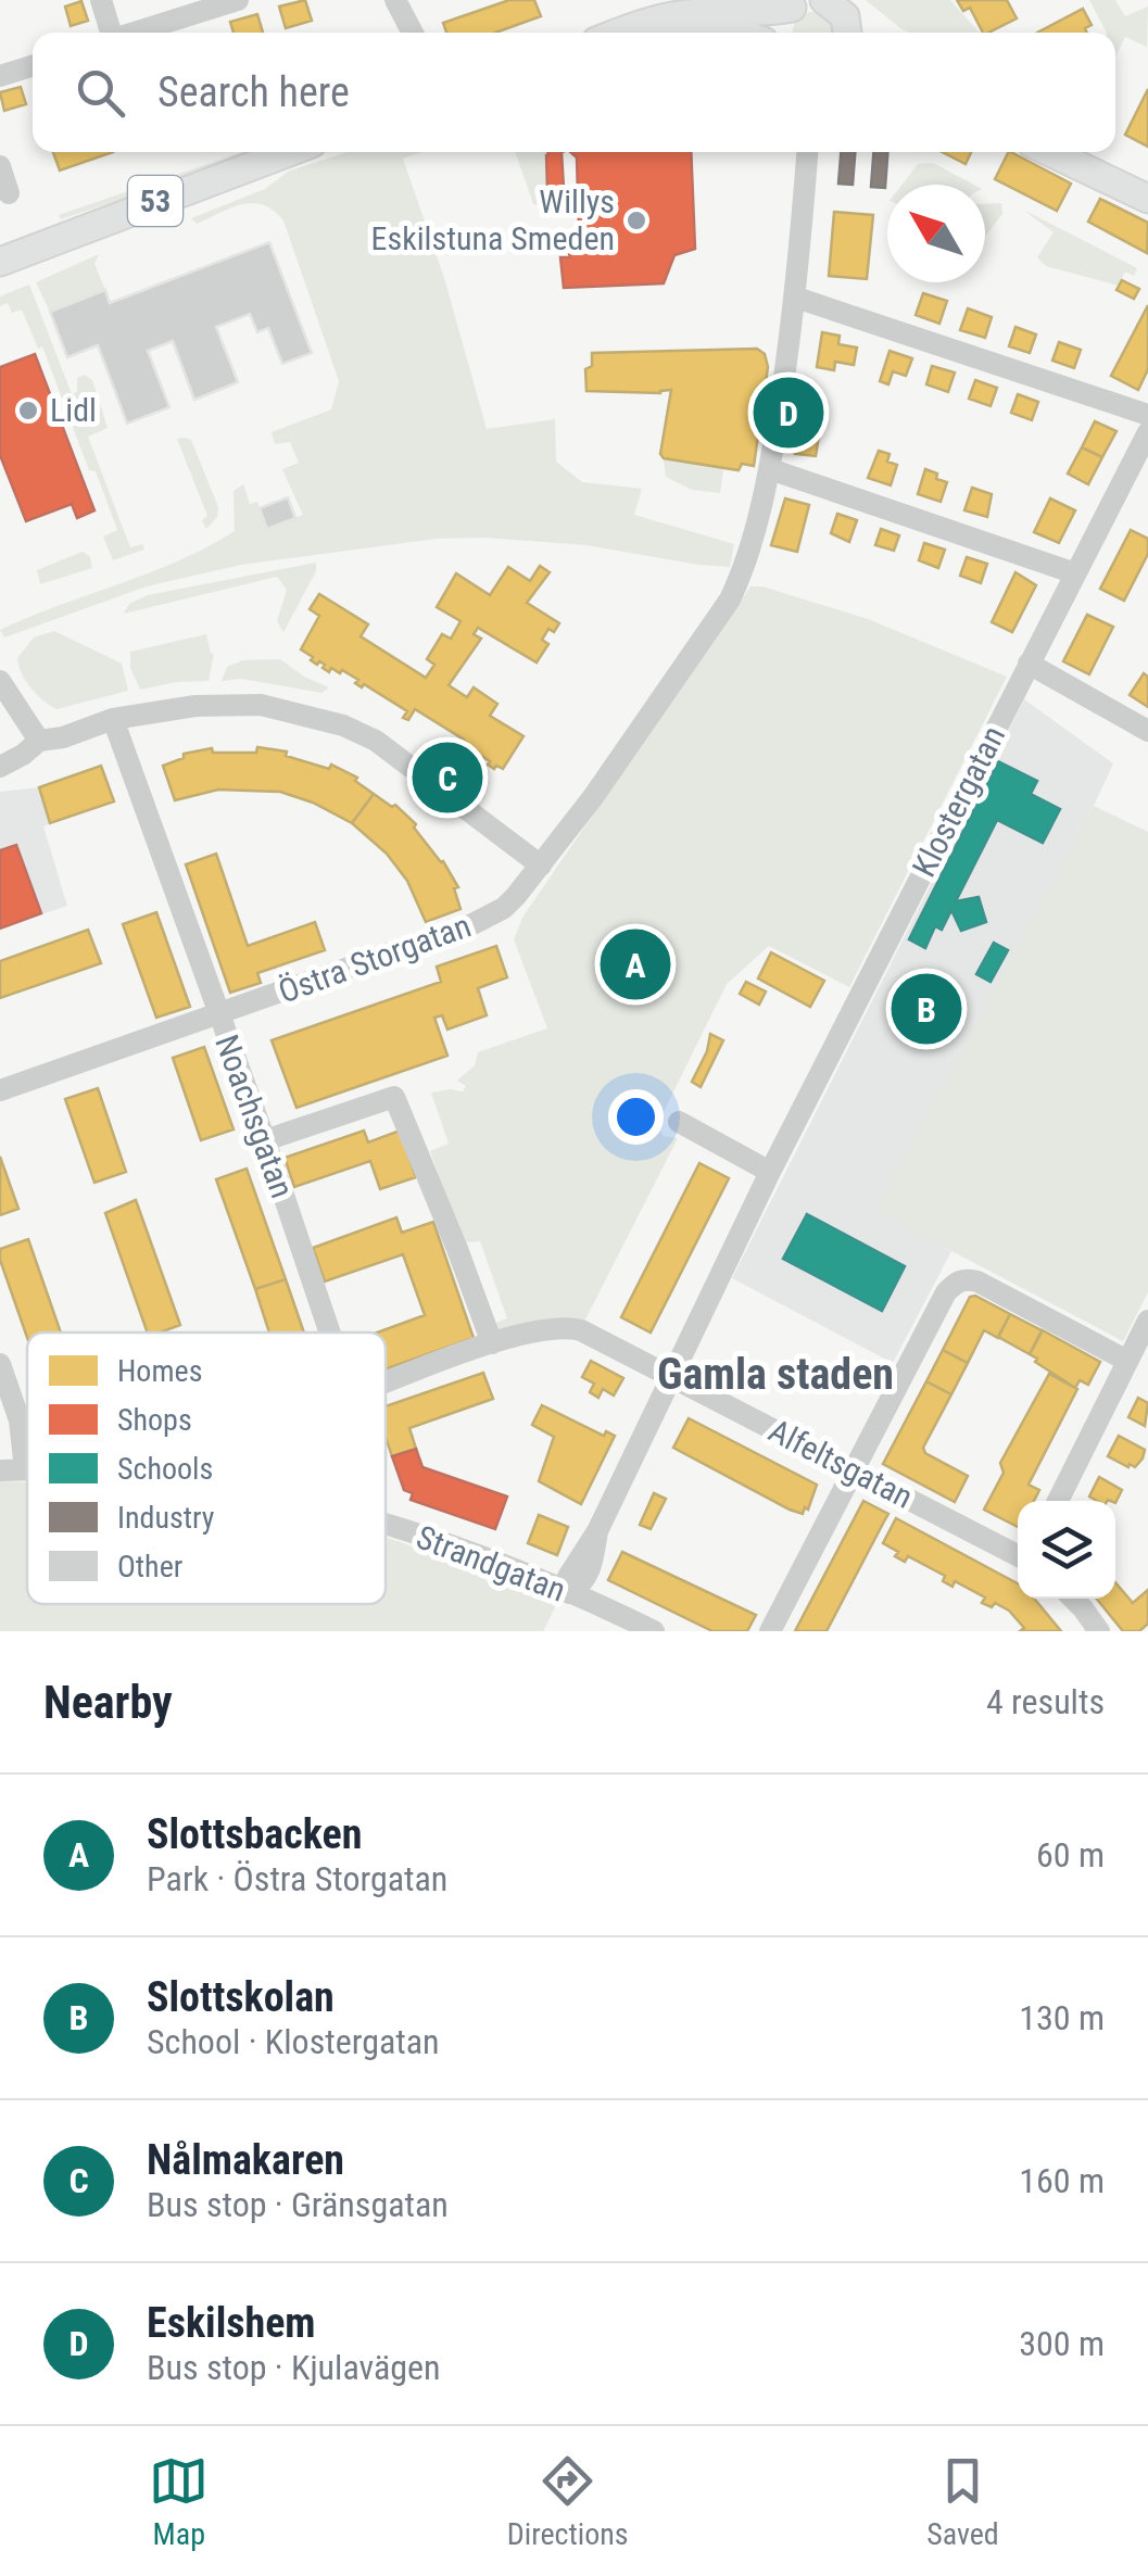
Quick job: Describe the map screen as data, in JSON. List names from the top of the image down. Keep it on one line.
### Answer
{"streets":{"main road":["53"],"street":["Klostergatan","Östra Storgatan","Noachsgatan","Alfeltsgatan","Strandgatan"]},"crossings":[["Klostergatan","Alfeltsgatan"],["Klostergatan","Strandgatan"],["Östra Storgatan","Noachsgatan"]],"districts":["Gamla staden"],"places":["Willys Eskilstuna Smeden","Lidl"],"legend":["Homes","Shops","Schools","Industry","Other"],"north":"top left","page":{"search":"Search here","pins":["D","C","A","B"],"heading":["Nearby","4 results"],"list":[{"mark":"A","name":"Slottsbacken","note":"Park · Östra Storgatan","value":"60 m"},{"mark":"B","name":"Slottskolan","note":"School · Klostergatan","value":"130 m"},{"mark":"C","name":"Nålmakaren","note":"Bus stop · Gränsgatan","value":"160 m"},{"mark":"D","name":"Eskilshem","note":"Bus stop · Kjulavägen","value":"300 m"}],"nav":["Map","Directions","Saved"]}}
